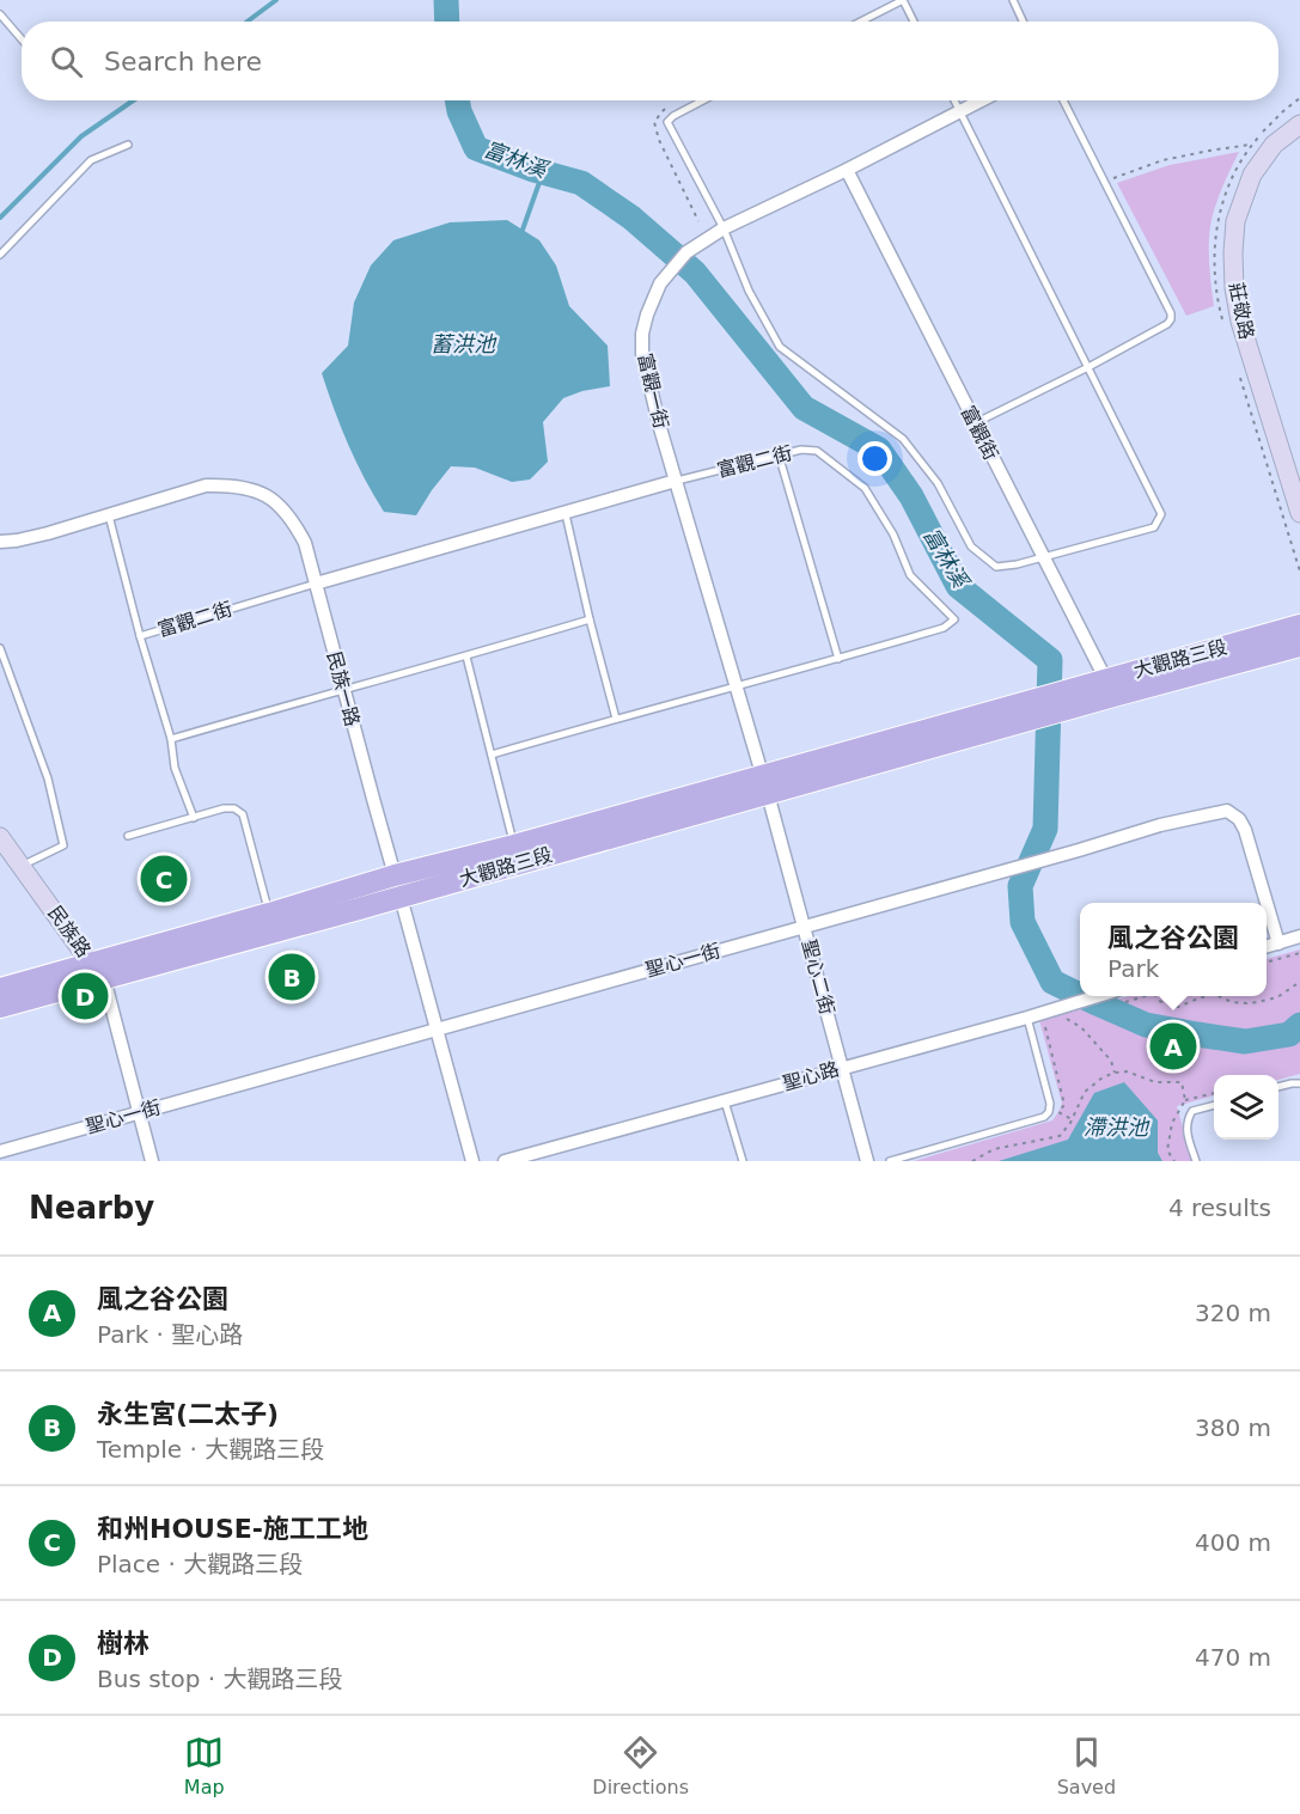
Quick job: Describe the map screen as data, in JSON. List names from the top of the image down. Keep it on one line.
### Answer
{"streets":{"main road":["大觀路三段"],"street":["莊敬路","富觀一街","富觀街","富觀二街","民族一路","民族路","聖心一街","聖心二街","聖心路"]},"crossings":[["富觀一街","富觀街"],["富觀一街","富觀二街"],["富觀一街","大觀路三段"],["富觀一街","聖心二街"],["富觀街","大觀路三段"],["富觀二街","民族一路"],["大觀路三段","民族一路"],["大觀路三段","民族路"],["大觀路三段","聖心二街"],["民族一路","聖心一街"],["民族路","聖心一街"],["聖心一街","聖心二街"],["聖心二街","聖心路"]],"water":["富林溪","蓄洪池","滯洪池"],"page":{"search":"Search here","pins":["C","B","D","A"],"popup":["風之谷公園","Park"],"heading":["Nearby","4 results"],"list":[{"mark":"A","name":"風之谷公園","note":"Park · 聖心路","value":"320 m"},{"mark":"B","name":"永生宮(二太子)","note":"Temple · 大觀路三段","value":"380 m"},{"mark":"C","name":"和州HOUSE-施工工地","note":"Place · 大觀路三段","value":"400 m"},{"mark":"D","name":"樹林","note":"Bus stop · 大觀路三段","value":"470 m"}],"nav":["Map","Directions","Saved"]}}
